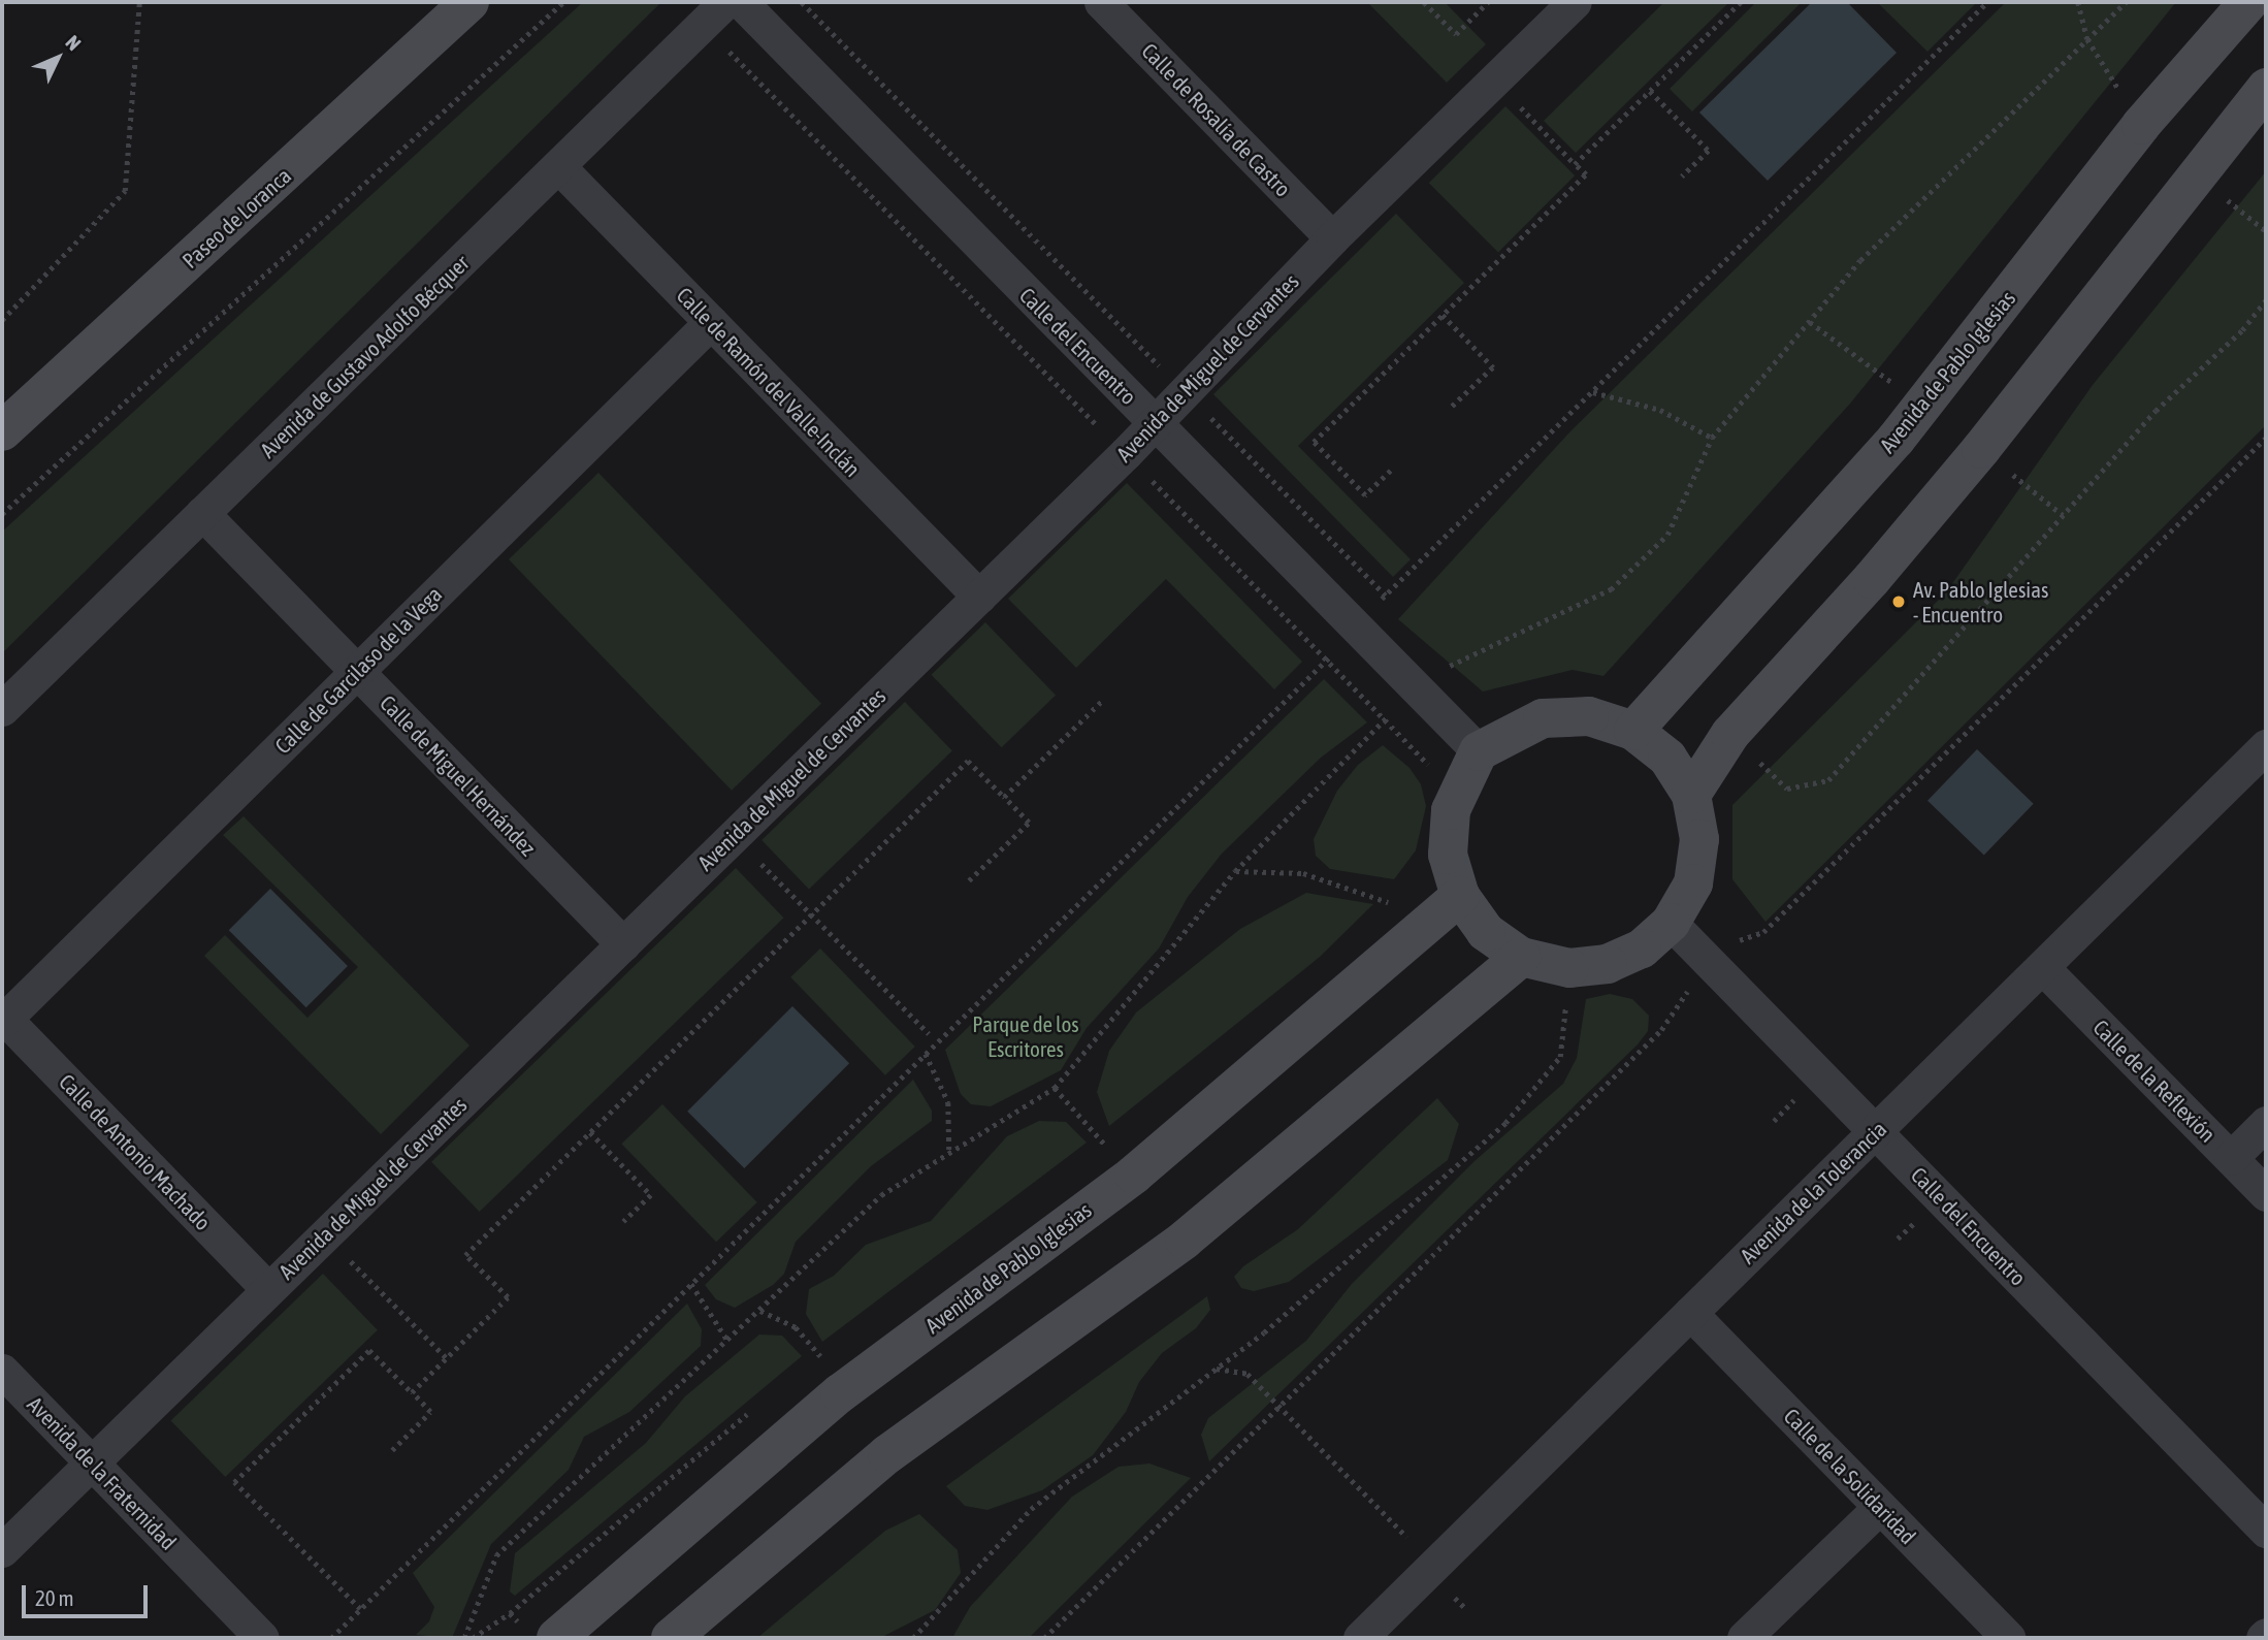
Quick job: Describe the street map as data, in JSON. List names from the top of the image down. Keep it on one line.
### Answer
{"streets":{"main road":["Paseo de Loranca","Avenida de Pablo Iglesias"],"street":["Calle de Rosalía de Castro","Calle del Encuentro","Avenida de Gustavo Adolfo Bécquer","Avenida de Miguel de Cervantes","Calle de Ramón del Valle-Inclán","Calle de Garcilaso de la Vega","Calle de Miguel Hernández","Calle de la Reflexión","Calle de Antonio Machado","Avenida de la Tolerancia","Avenida de la Fraternidad","Calle de la Solidaridad"]},"crossings":[["Calle de Rosalía de Castro","Avenida de Miguel de Cervantes"],["Calle del Encuentro","Avenida de Miguel de Cervantes"],["Calle del Encuentro","Avenida de Pablo Iglesias"],["Calle del Encuentro","Avenida de la Tolerancia"],["Avenida de Gustavo Adolfo Bécquer","Calle de Ramón del Valle-Inclán"],["Avenida de Gustavo Adolfo Bécquer","Calle de Miguel Hernández"],["Avenida de Miguel de Cervantes","Calle de Ramón del Valle-Inclán"],["Avenida de Miguel de Cervantes","Calle de Miguel Hernández"],["Avenida de Miguel de Cervantes","Calle de Antonio Machado"],["Avenida de Miguel de Cervantes","Avenida de la Fraternidad"],["Calle de Ramón del Valle-Inclán","Calle de Garcilaso de la Vega"],["Calle de Garcilaso de la Vega","Calle de Miguel Hernández"],["Calle de Garcilaso de la Vega","Calle de Antonio Machado"],["Calle de la Reflexión","Avenida de la Tolerancia"],["Avenida de la Tolerancia","Calle de la Solidaridad"]],"parks":["Parque de los Escritores"],"places":["Av. Pablo Iglesias - Encuentro"],"scale_bar":"20 m","north":"top right"}
